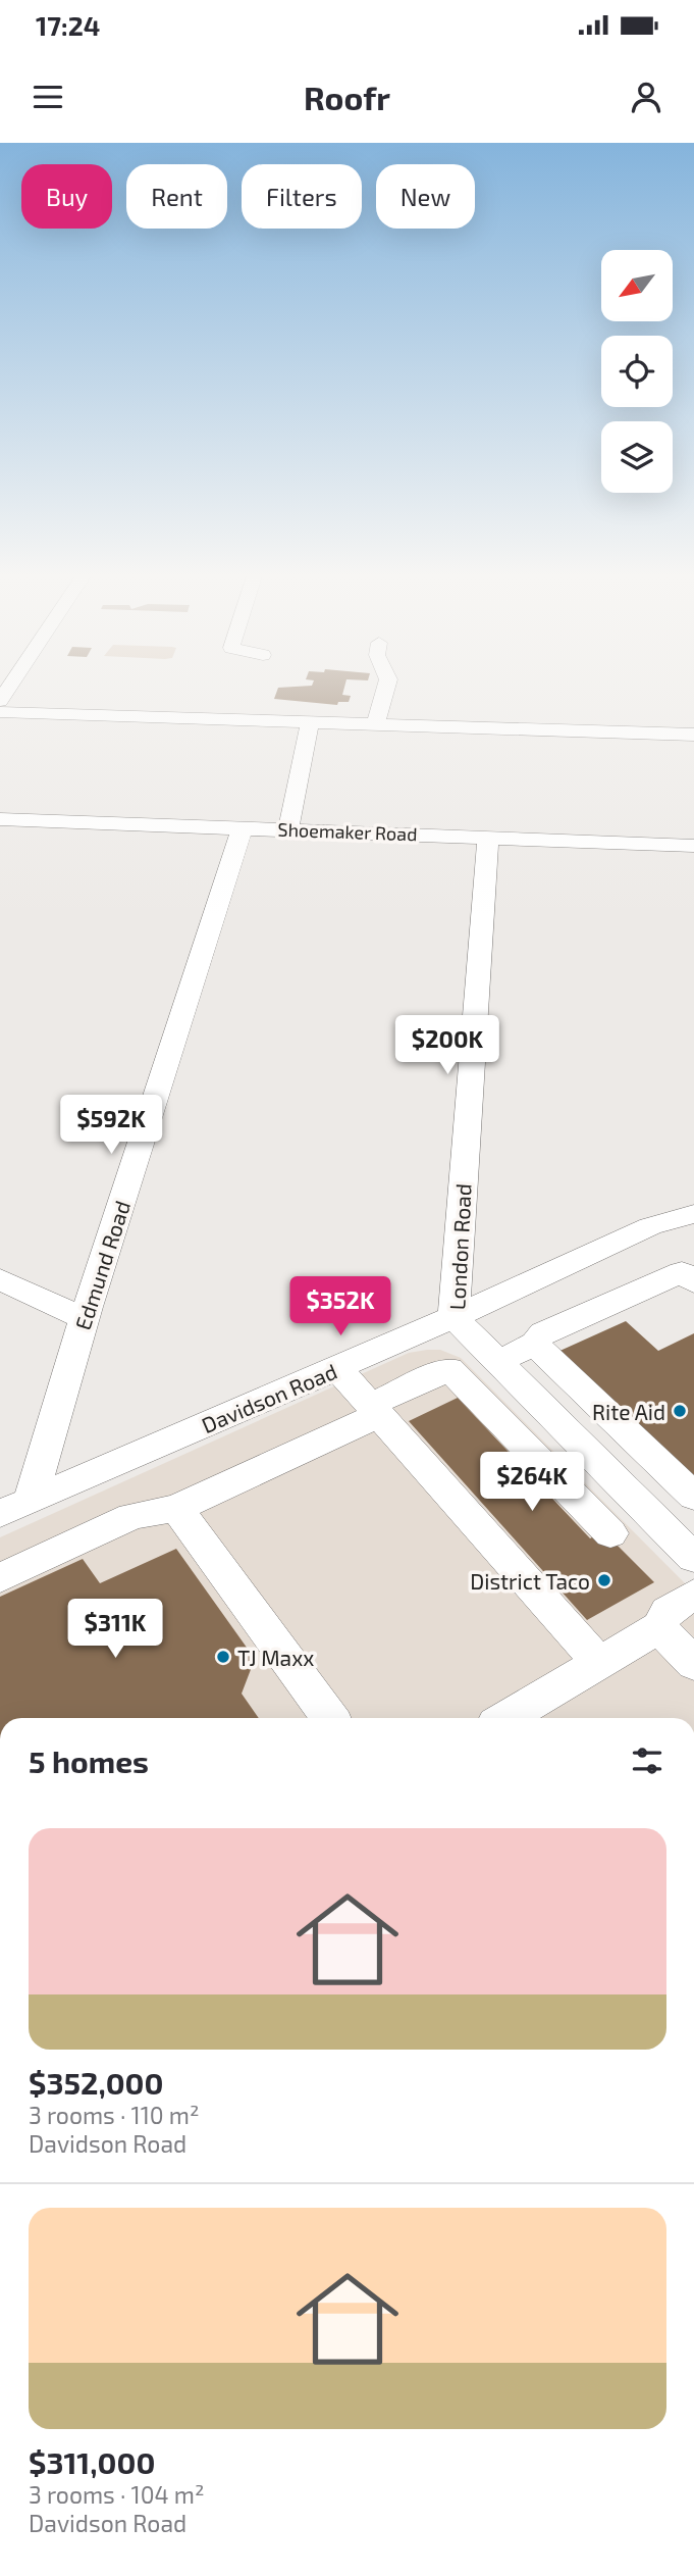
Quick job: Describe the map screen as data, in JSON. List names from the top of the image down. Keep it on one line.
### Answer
{"streets":{"street":["Shoemaker Road","London Road","Edmund Road","Davidson Road"]},"crossings":[["Shoemaker Road","London Road"],["Shoemaker Road","Edmund Road"],["London Road","Davidson Road"],["Edmund Road","Davidson Road"]],"places":["Rite Aid","District Taco","TJ Maxx"],"north":"bottom left","page":{"status":"17:24","header":"Roofr","chip":["Buy","Rent","Filters","New"],"price":["$200K","$592K","$352K","$264K","$311K"],"heading":"5 homes","list":[{"name":"$352,000","note":"3 rooms · 110 m² · Davidson Road"},{"name":"$311,000","note":"3 rooms · 104 m² · Davidson Road"}]}}
